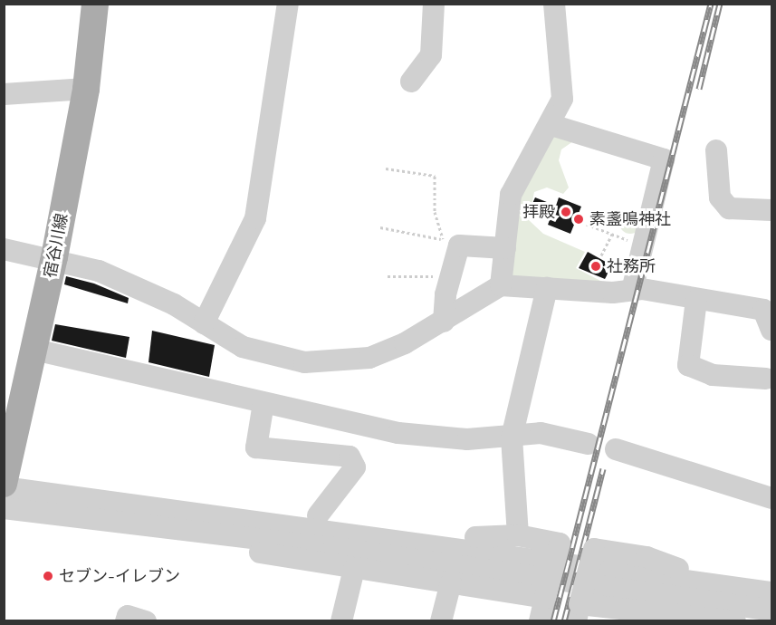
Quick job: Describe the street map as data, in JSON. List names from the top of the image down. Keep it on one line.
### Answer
{"streets":{"main road":["宿谷川線"]},"places":["拝殿","素盞鳴神社","社務所","セブン-イレブン"]}
